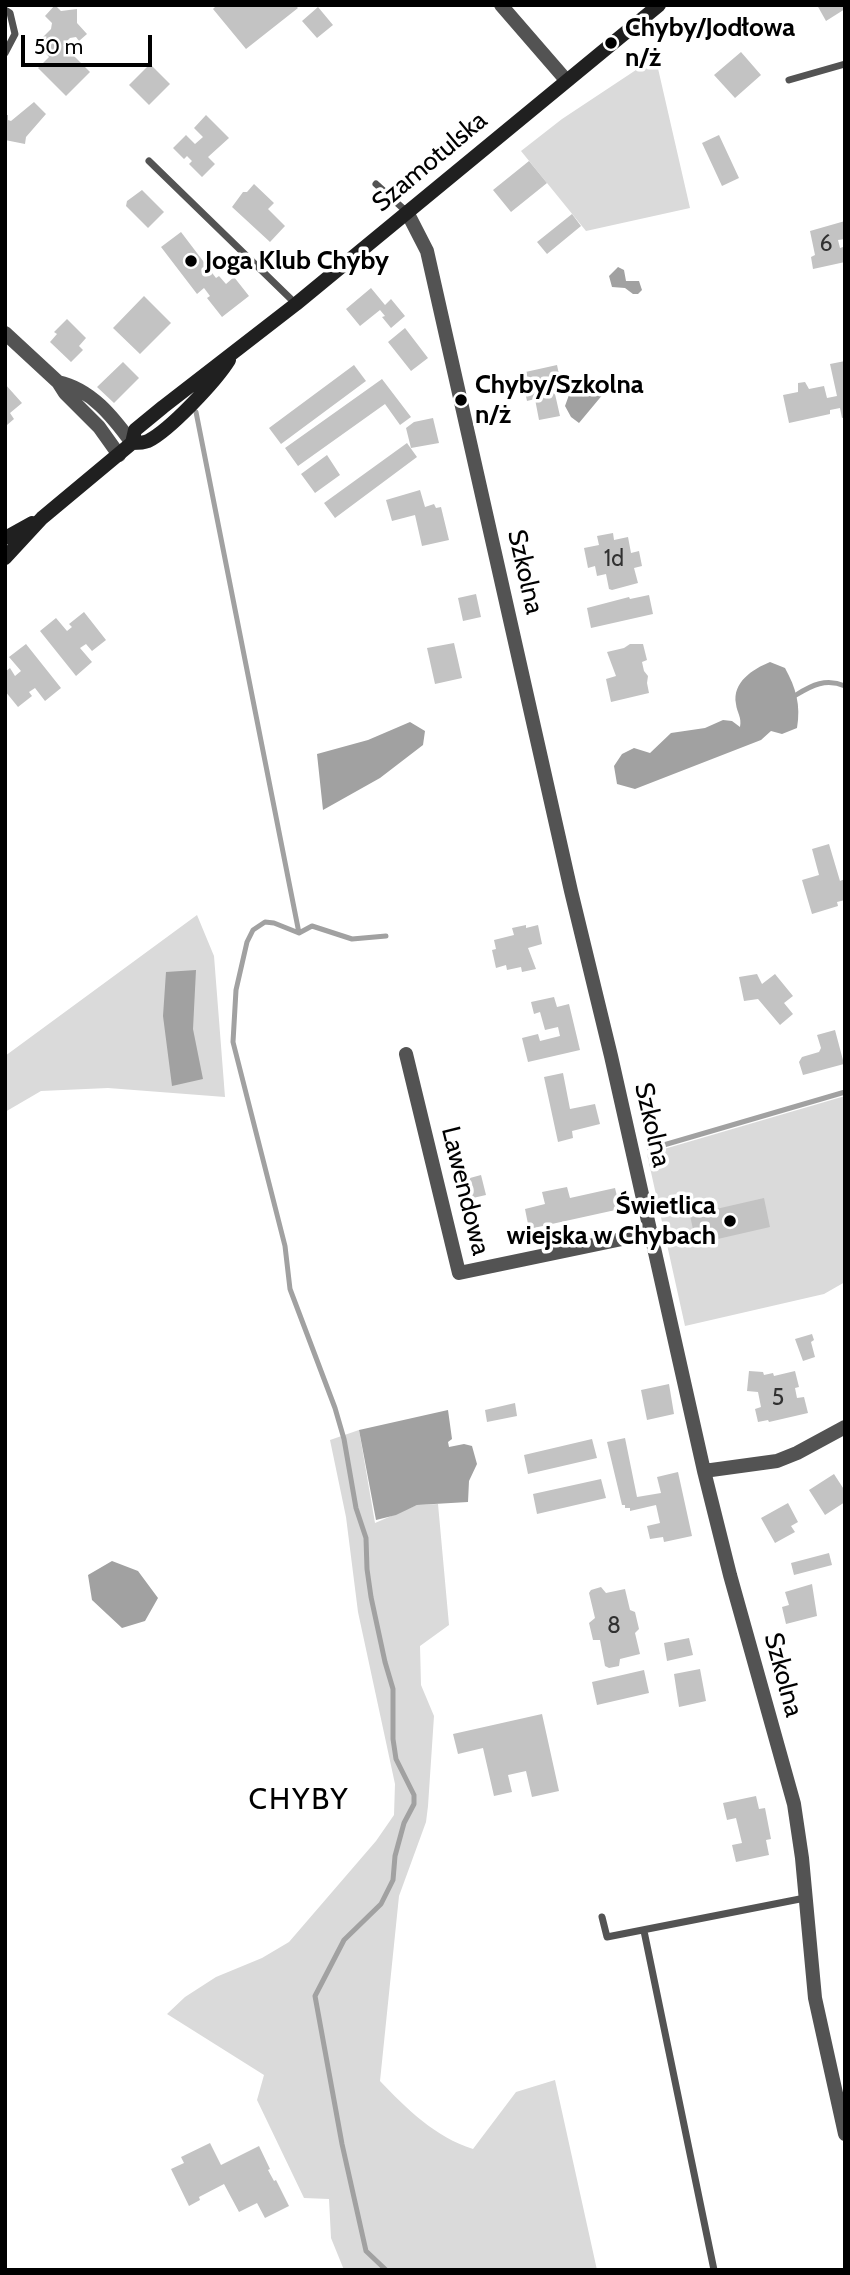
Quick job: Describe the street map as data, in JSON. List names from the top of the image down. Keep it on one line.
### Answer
{"streets":{"street":["Szamotulska","Szkolna","Lawendowa"]},"crossings":[["Szamotulska","Szkolna"],["Szkolna","Lawendowa"]],"districts":["CHYBY"],"places":["Chyby/Jodłowa n/ż","Joga Klub Chyby","Chyby/Szkolna n/ż","Świetlica wiejska w Chybach"],"house_numbers":["6","1d","5","8"],"scale_bar":"50 m"}
